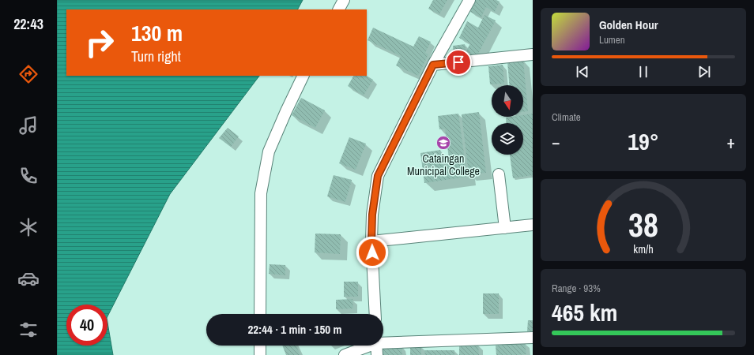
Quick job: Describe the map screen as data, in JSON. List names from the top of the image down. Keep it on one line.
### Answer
{"places":{"school or university":["Cataingan Municipal College"]},"north":"bottom","page":{"tabs":"22:43","turn":["130 m","Turn right"],"song":["Golden Hour","Lumen"],"tile":["Climate",["Range · 93%","465 km"]],"heat":["−","19°","+"],"limit":"40","trip":"22:44 · 1 min · 150 m","gauge":["38","km/h"]}}
